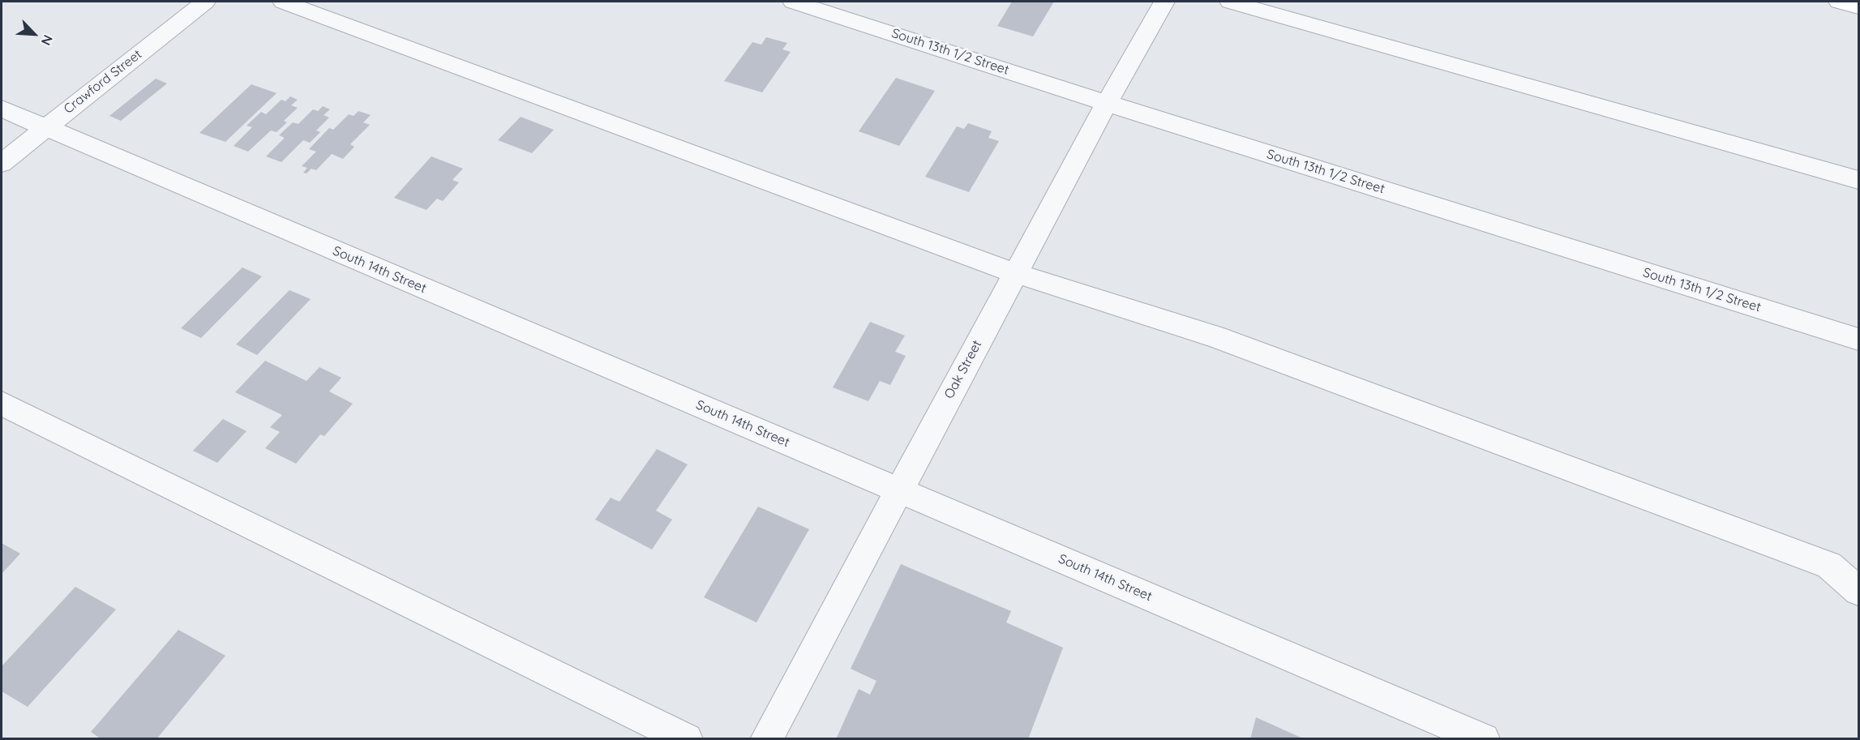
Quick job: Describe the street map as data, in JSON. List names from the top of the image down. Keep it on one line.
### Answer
{"streets":{"street":["South 13th 1/2 Street","Crawford Street","South 14th Street","Oak Street"]},"crossings":[["South 13th 1/2 Street","Oak Street"],["Crawford Street","South 14th Street"],["South 14th Street","Oak Street"]],"north":"bottom right"}
